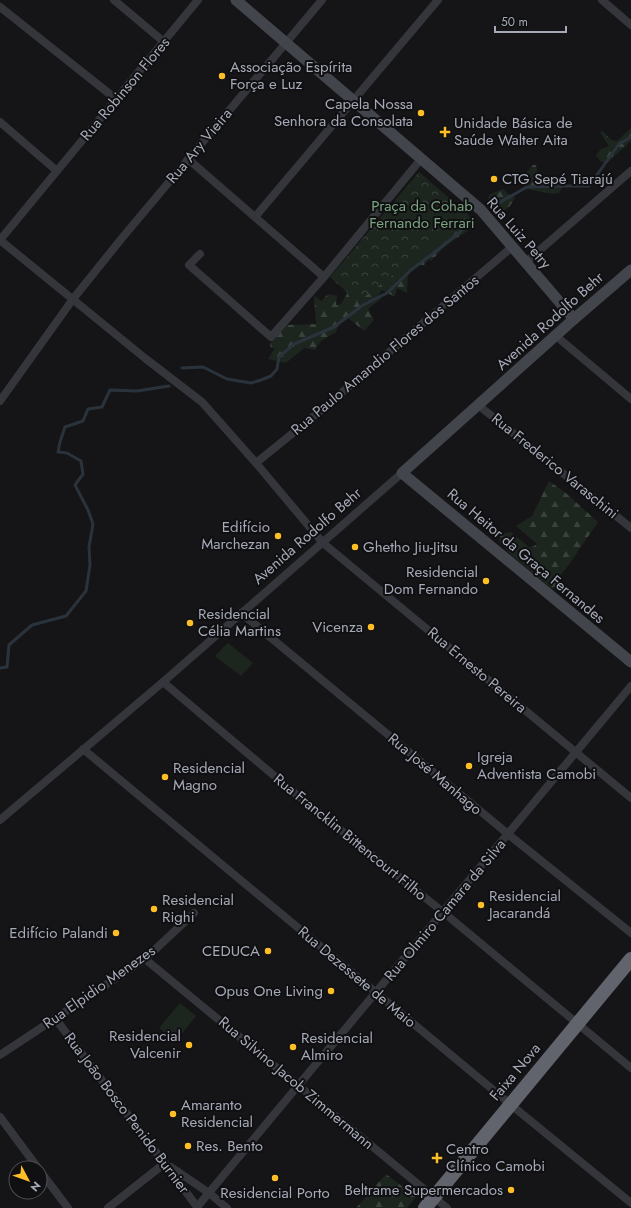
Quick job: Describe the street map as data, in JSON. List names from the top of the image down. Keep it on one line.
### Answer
{"streets":{"highway":["Faixa Nova"],"street":["Rua Robinson Flores","Rua Ary Vieira","Rua Luiz Petry","Avenida Rodolfo Behr","Rua Paulo Amandio Flores dos Santos","Rua Frederico Varaschini","Rua Heitor da Graça Fernandes","Rua Ernesto Pereira","Rua José Manhago","Rua Francklin Bittencourt Filho","Rua Olmiro Camara da Silva","Rua Dezessete de Maio","Rua Elpidio Menezes","Rua Silvino Jacob Zimmermann","Rua João Bosco Penido Burnier"]},"crossings":[["Rua Robinson Flores","Rua Ernesto Pereira"],["Rua Ary Vieira","Rua Luiz Petry"],["Rua Ary Vieira","Rua Ernesto Pereira"],["Rua Luiz Petry","Avenida Rodolfo Behr"],["Rua Luiz Petry","Rua Paulo Amandio Flores dos Santos"],["Avenida Rodolfo Behr","Rua Frederico Varaschini"],["Avenida Rodolfo Behr","Rua Heitor da Graça Fernandes"],["Avenida Rodolfo Behr","Rua Ernesto Pereira"],["Avenida Rodolfo Behr","Rua José Manhago"],["Avenida Rodolfo Behr","Rua Francklin Bittencourt Filho"],["Avenida Rodolfo Behr","Rua Dezessete de Maio"],["Rua Paulo Amandio Flores dos Santos","Rua Ernesto Pereira"],["Rua Ernesto Pereira","Rua Olmiro Camara da Silva"],["Rua José Manhago","Rua Olmiro Camara da Silva"],["Rua Francklin Bittencourt Filho","Rua Olmiro Camara da Silva"],["Rua Francklin Bittencourt Filho","Faixa Nova"],["Rua Olmiro Camara da Silva","Rua Dezessete de Maio"],["Rua Olmiro Camara da Silva","Rua Silvino Jacob Zimmermann"],["Rua Olmiro Camara da Silva","Rua João Bosco Penido Burnier"],["Rua Dezessete de Maio","Faixa Nova"],["Rua Elpidio Menezes","Rua Silvino Jacob Zimmermann"],["Rua Elpidio Menezes","Rua João Bosco Penido Burnier"],["Faixa Nova","Rua Silvino Jacob Zimmermann"]],"parks":["Praça da Cohab Fernando Ferrari"],"places":{"other":["Associação Espírita Força e Luz","Capela Nossa Senhora da Consolata","CTG Sepé Tiarajú","Edifício Marchezan","Ghetho Jiu-Jitsu","Residencial Dom Fernando","Residencial Célia Martins","Vicenza","Igreja Adventista Camobi","Residencial Magno","Residencial Jacarandá","Residencial Righi","Edifício Palandi","CEDUCA","Opus One Living","Residencial Valcenir","Residencial Almiro","Amaranto Residencial","Res. Bento","Residencial Porto","Beltrame Supermercados"],"health":["Unidade Básica de Saúde Walter Aita","Centro Clínico Camobi"]},"scale_bar":"50 m","north":"bottom right"}
